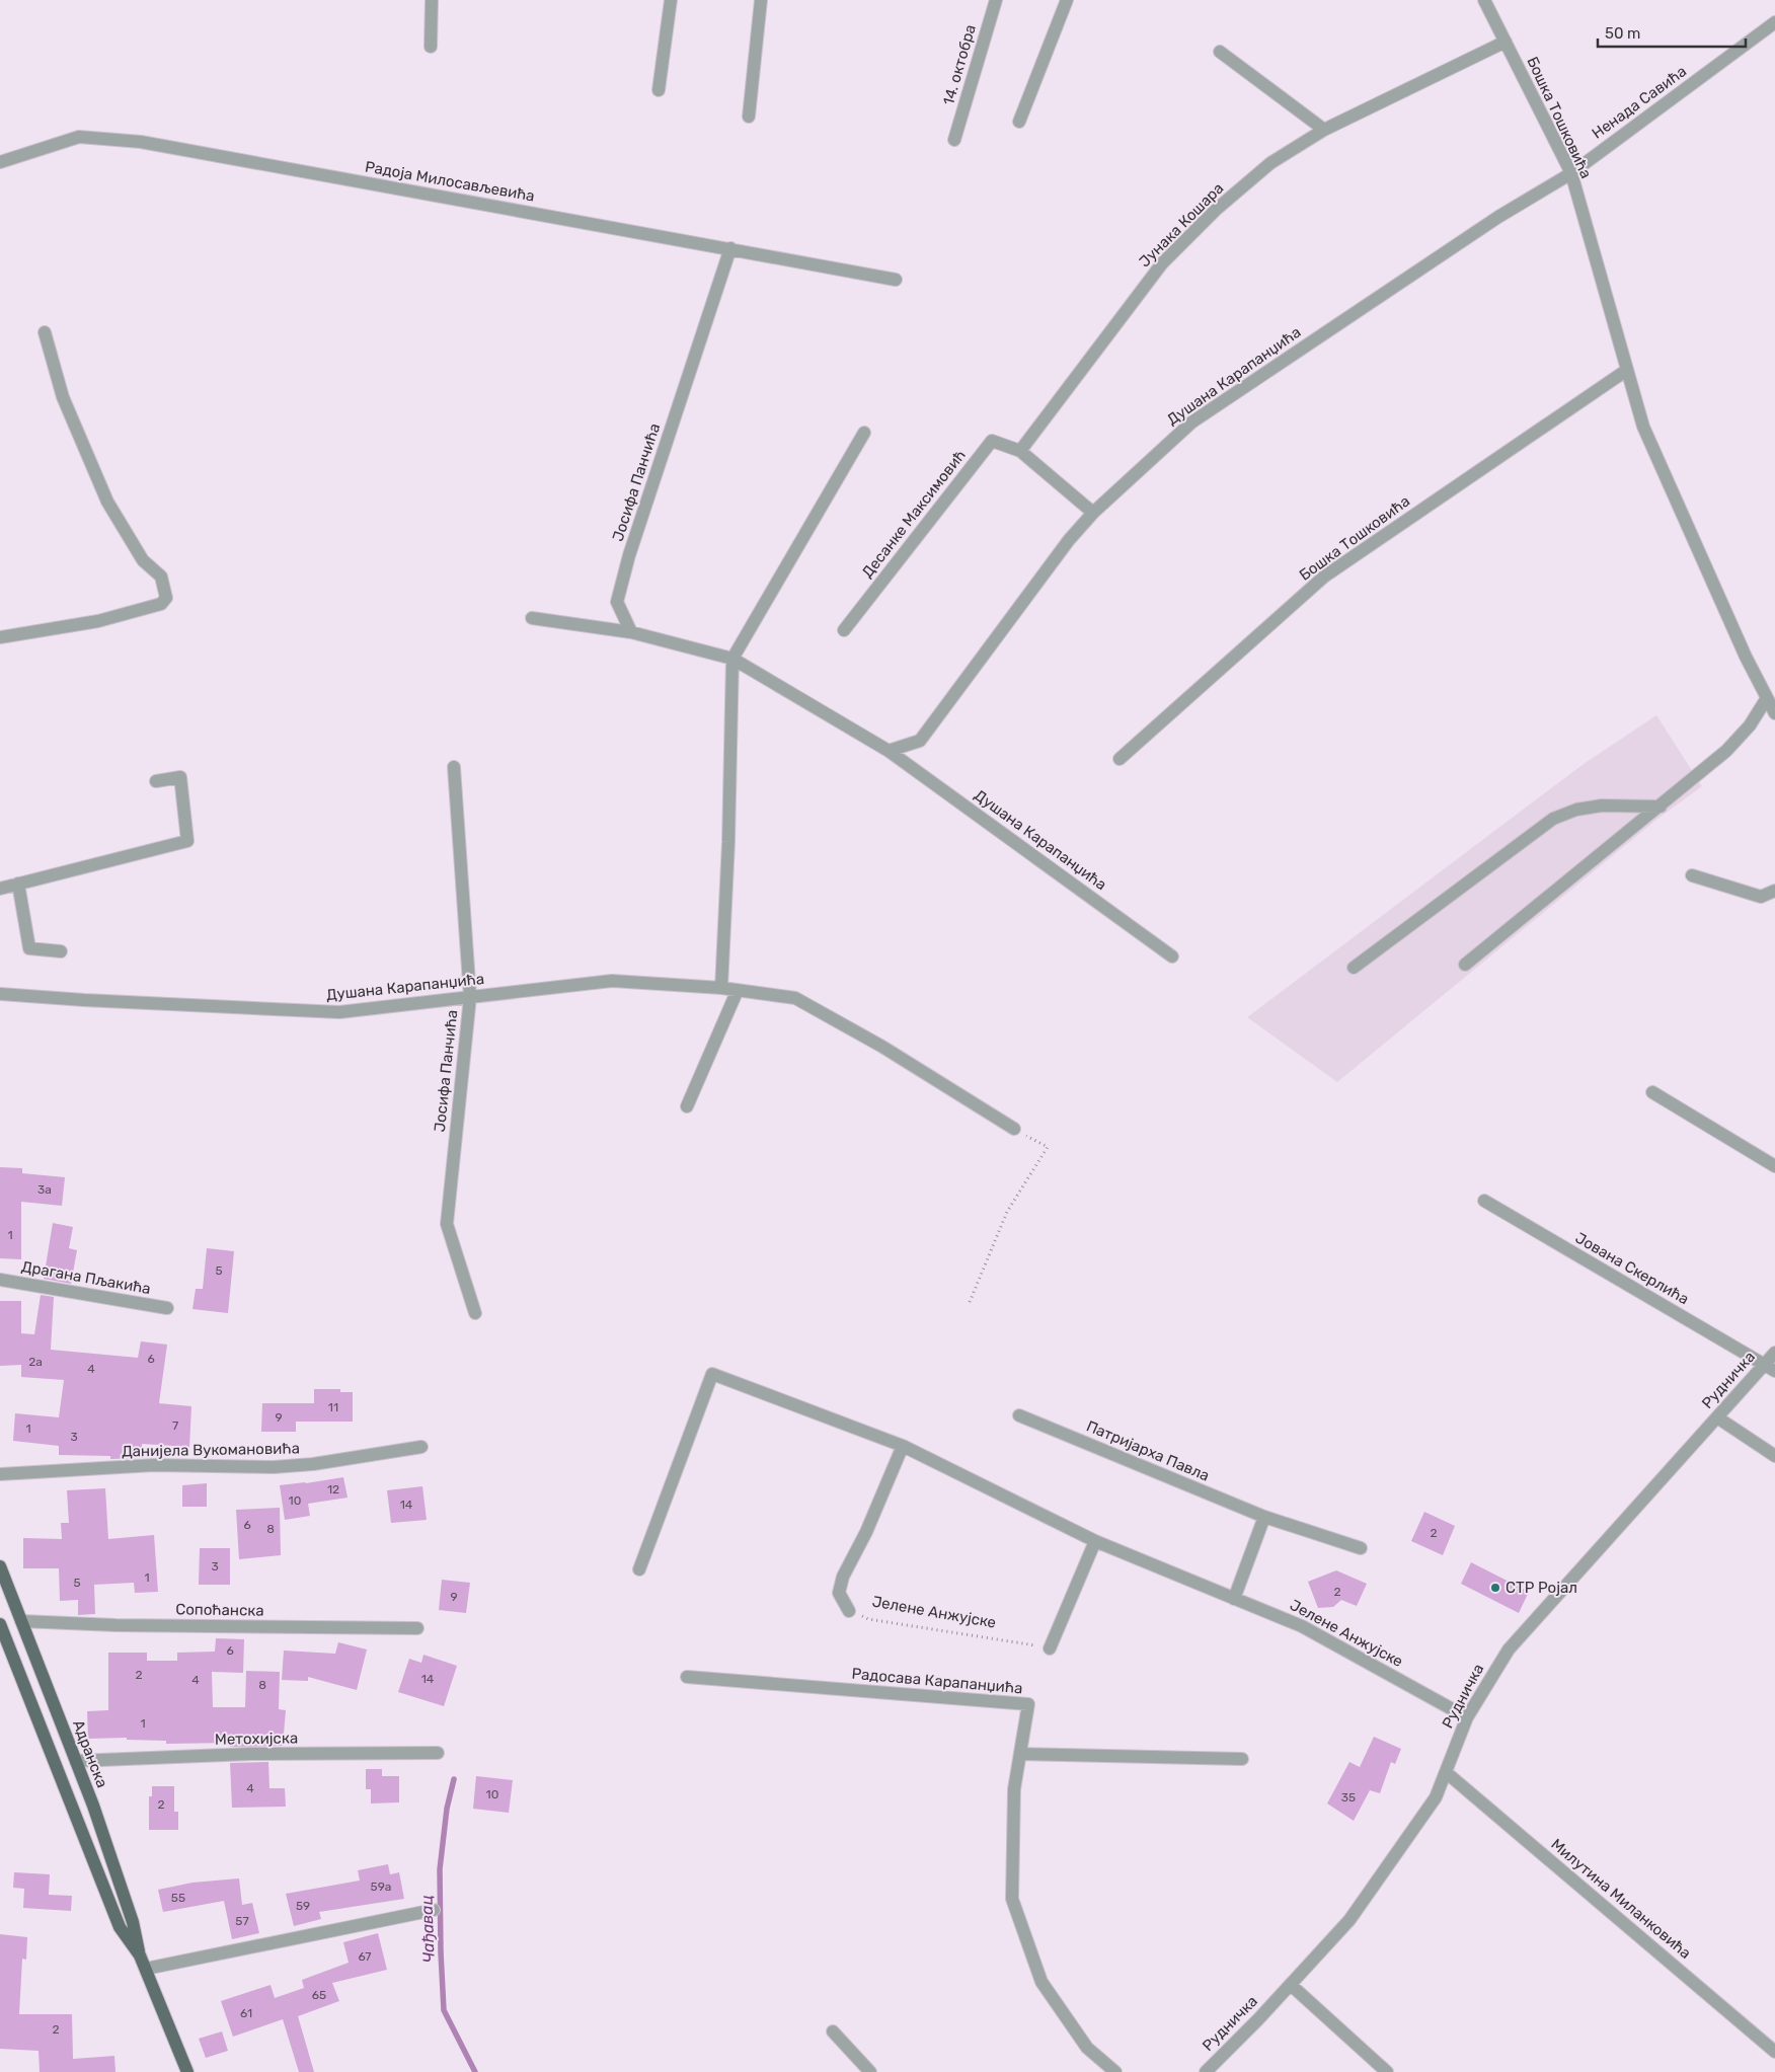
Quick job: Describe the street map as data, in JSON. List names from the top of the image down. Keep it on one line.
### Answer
{"streets":{"main road":["Адранска"],"street":["14. октобра","Ненада Савића","Бошка Тошковића","Радоја Милосављевића","Јунака Кошара","Душана Карапанџића","Јосифа Панчића","Десанке Максимовић","Јована Скерлића","Драгана Пљакића","Рудничка","Данијела Вукомановића","Патријарха Павла","Сопоћанска","Јелене Анжујске","Радосава Карапанџића","Метохијска","Милутина Миланковића"]},"crossings":[["Ненада Савића","Бошка Тошковића"],["Ненада Савића","Душана Карапанџића"],["Бошка Тошковића","Јунака Кошара"],["Бошка Тошковића","Душана Карапанџића"],["Радоја Милосављевића","Јосифа Панчића"],["Јунака Кошара","Десанке Максимовић"],["Душана Карапанџића","Јосифа Панчића"],["Јована Скерлића","Рудничка"],["Рудничка","Јелене Анжујске"],["Рудничка","Милутина Миланковића"],["Сопоћанска","Адранска"],["Метохијска","Адранска"]],"water":["Чађавац"],"places":["СТР Ројал"],"house_numbers":["3a","1","5","6","2a","4","11","9","7","1","3","12","10","14","6","8","2","3","1","5","2","9","6","2","14","4","8","1","4","10","35","2","59a","55","59","57","67","65","61","2"],"scale_bar":"50 m"}
